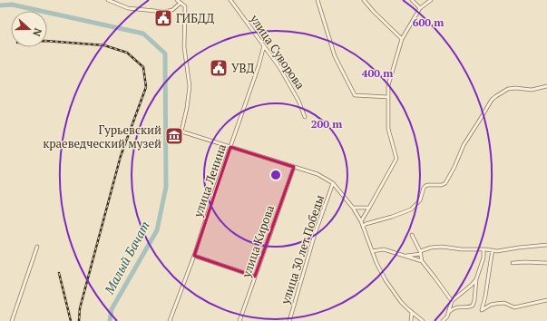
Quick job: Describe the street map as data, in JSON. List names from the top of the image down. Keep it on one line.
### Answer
{"streets":{"street":["улица Суворова","улица Ленина","улица Кирова","улица 30 лет Победы"]},"crossings":[["улица Суворова","улица Ленина"]],"water":["Малый Бачат"],"places":{"public building":["ГИБДД","УВД"],"museum":["Гурьевский краеведческий музей"]},"north":"right","rings":["600 m","400 m","200 m"]}
